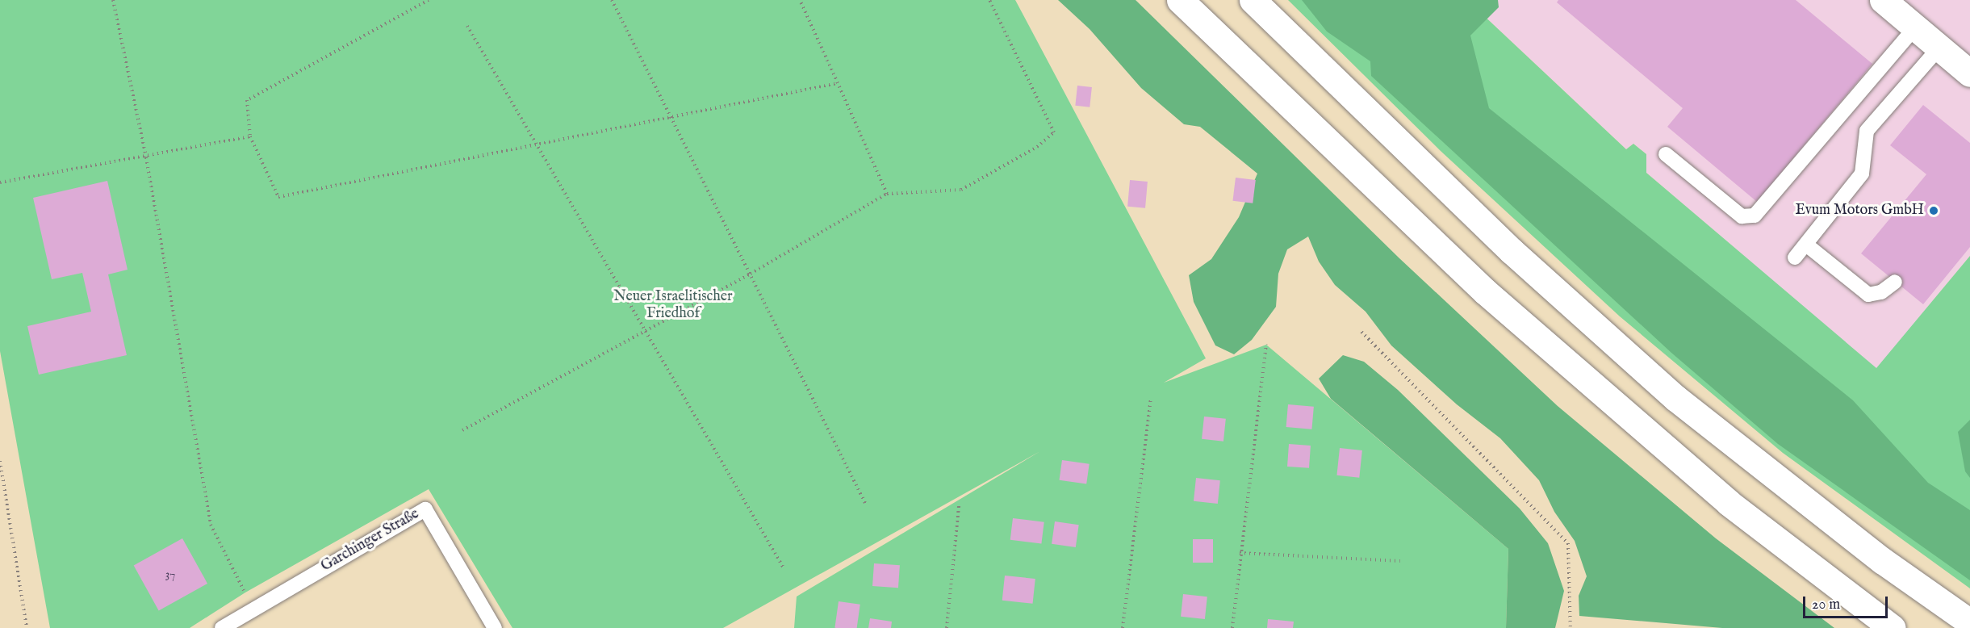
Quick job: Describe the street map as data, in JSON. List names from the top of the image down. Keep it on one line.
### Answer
{"streets":{"lane":["Garchinger Straße"]},"parks":["Neuer Israelitischer Friedhof"],"places":["Evum Motors GmbH"],"house_numbers":["37"],"scale_bar":"20 m"}
